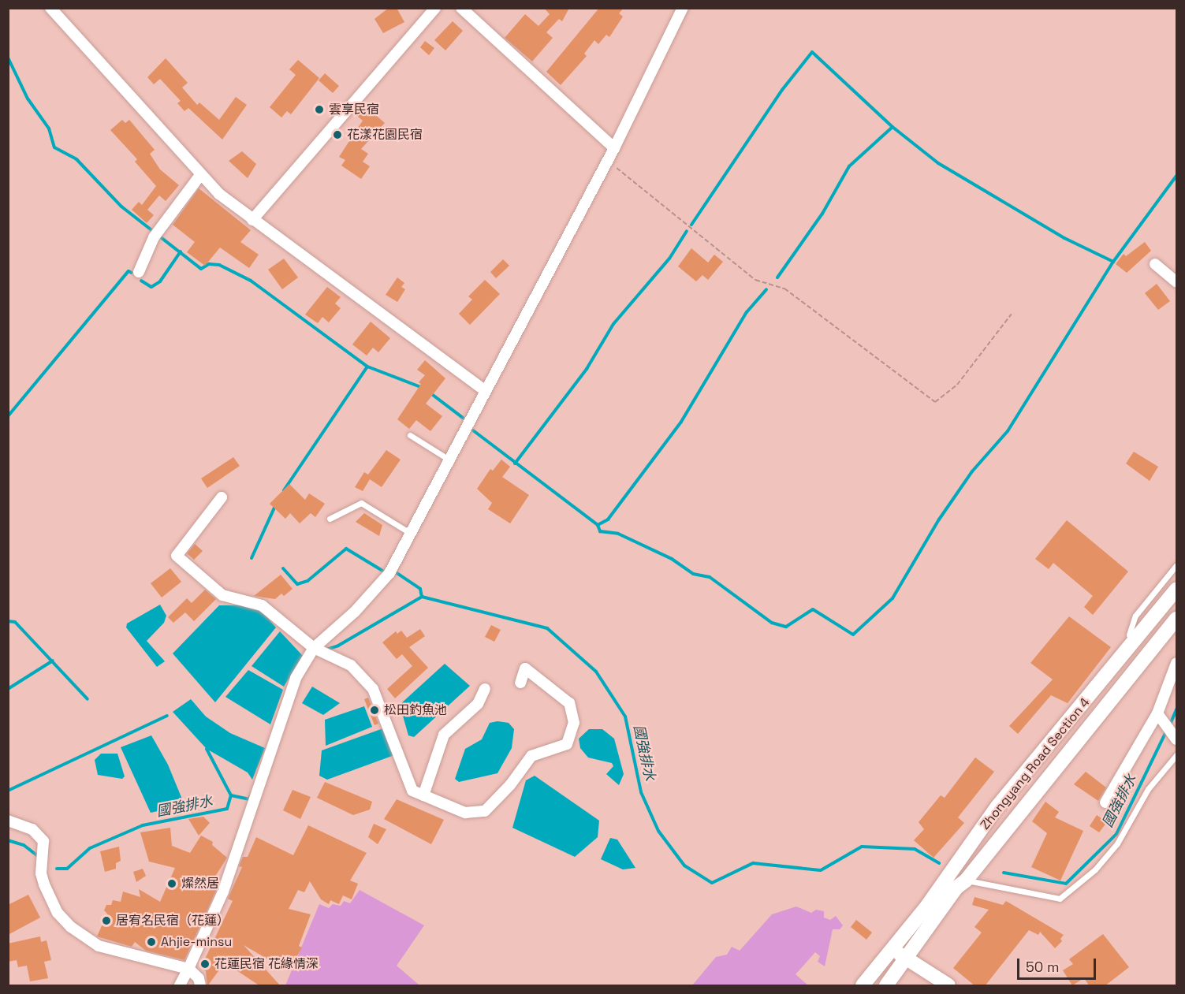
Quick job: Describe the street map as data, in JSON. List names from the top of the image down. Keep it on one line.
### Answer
{"streets":{"street":["Zhongyang Road Section 4"]},"water":["國強排水"],"places":["雲享民宿","花漾花園民宿","松田釣魚池","燦然居","居宥名民宿（花蓮）","Ahjie-minsu","花蓮民宿 花緣情深"],"scale_bar":"50 m"}
